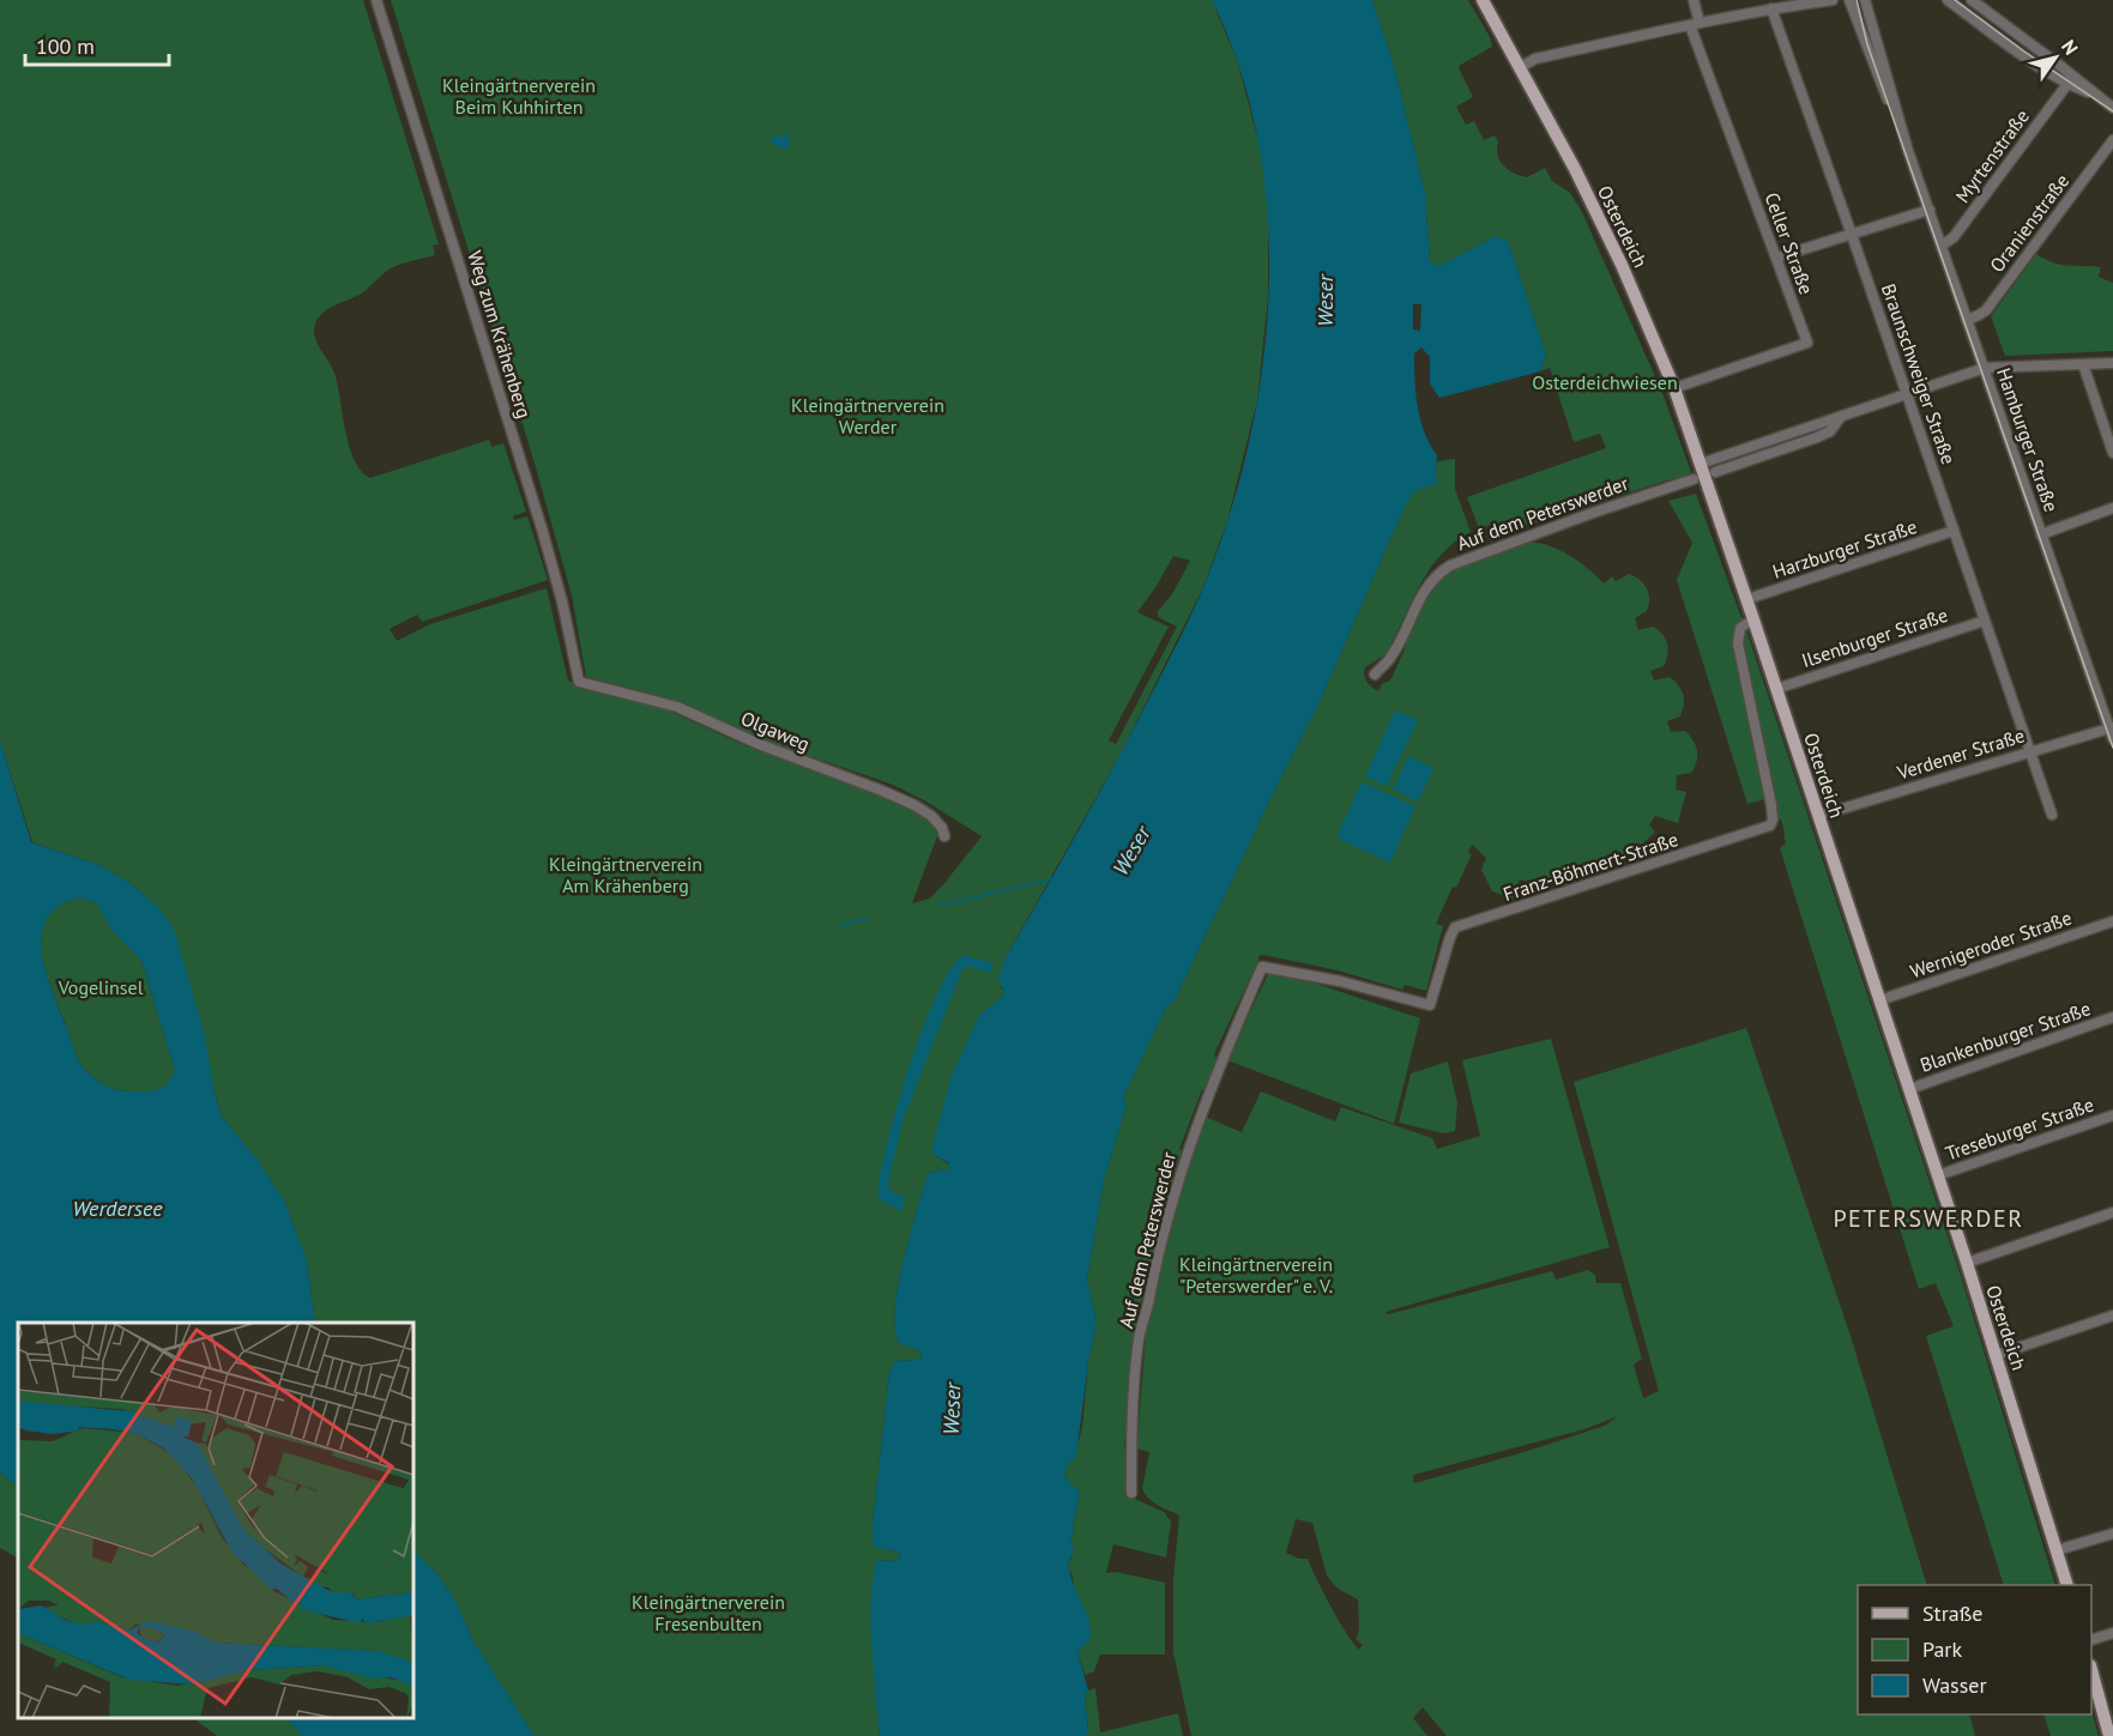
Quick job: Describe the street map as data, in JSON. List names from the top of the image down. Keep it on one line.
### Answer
{"streets":{"main road":["Osterdeich"],"street":["Myrtenstraße","Oranienstraße","Celler Straße","Weg zum Krähenberg","Braunschweiger Straße","Hamburger Straße","Auf dem Peterswerder","Harzburger Straße","Ilsenburger Straße","Olgaweg","Verdener Straße","Franz-Böhmert-Straße","Wernigeroder Straße","Blankenburger Straße","Treseburger Straße"]},"crossings":[["Myrtenstraße","Hamburger Straße"],["Oranienstraße","Hamburger Straße"],["Osterdeich","Celler Straße"],["Osterdeich","Harzburger Straße"],["Osterdeich","Ilsenburger Straße"],["Osterdeich","Verdener Straße"],["Osterdeich","Franz-Böhmert-Straße"],["Osterdeich","Wernigeroder Straße"],["Osterdeich","Blankenburger Straße"],["Osterdeich","Treseburger Straße"],["Weg zum Krähenberg","Olgaweg"],["Braunschweiger Straße","Harzburger Straße"],["Braunschweiger Straße","Ilsenburger Straße"],["Braunschweiger Straße","Verdener Straße"],["Hamburger Straße","Verdener Straße"],["Auf dem Peterswerder","Franz-Böhmert-Straße"]],"districts":["PETERSWERDER"],"water":["Weser","Werdersee"],"parks":["Kleingärtnerverein Beim Kuhhirten","Osterdeichwiesen","Kleingärtnerverein Werder","Kleingärtnerverein Am Krähenberg","Vogelinsel","Kleingärtnerverein \"Peterswerder\" e. V.","Kleingärtnerverein Fresenbulten"],"legend":["Straße","Park","Wasser"],"scale_bar":"100 m","north":"top right"}
